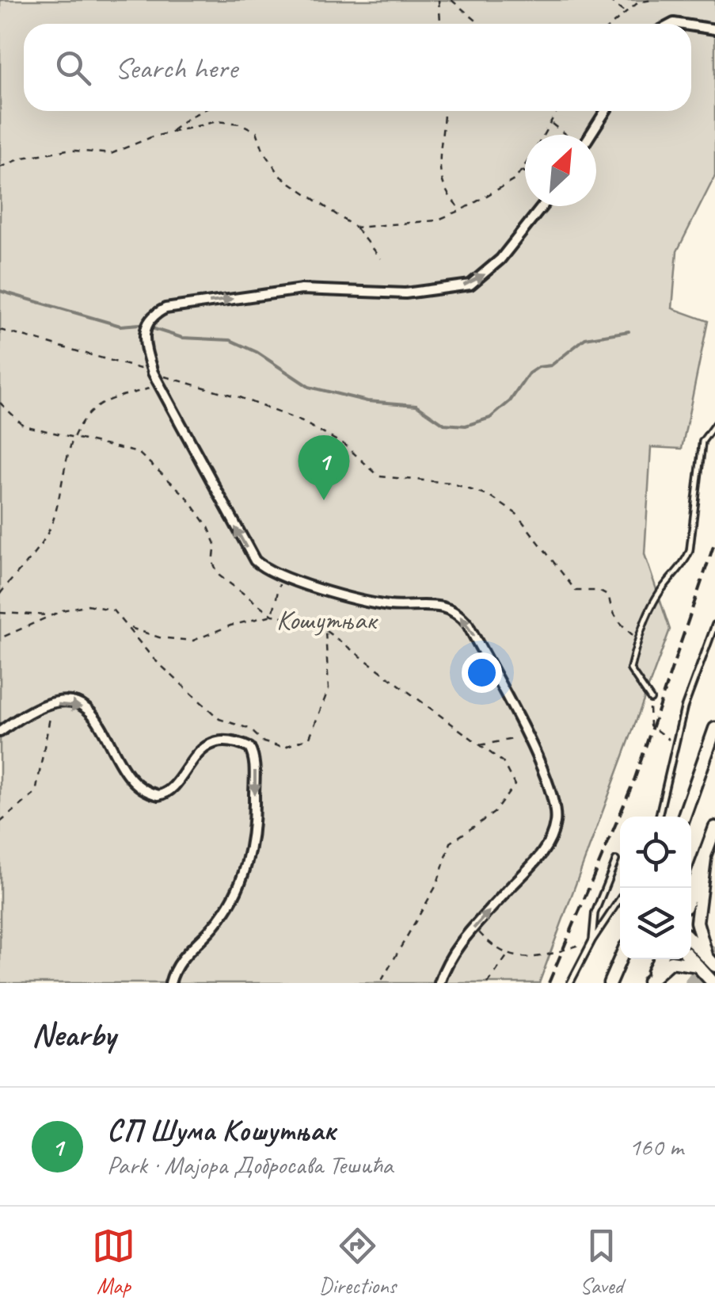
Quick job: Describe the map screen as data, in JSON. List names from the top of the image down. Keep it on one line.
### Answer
{"parks":["Кошутњак"],"north":"top right","page":{"search":"Search here","pins":"1","heading":"Nearby","list":[{"mark":"1","name":"СП Шума Кошутњак","note":"Park · Мајора Добросава Тешића","value":"160 m"}],"nav":["Map","Directions","Saved"]}}
